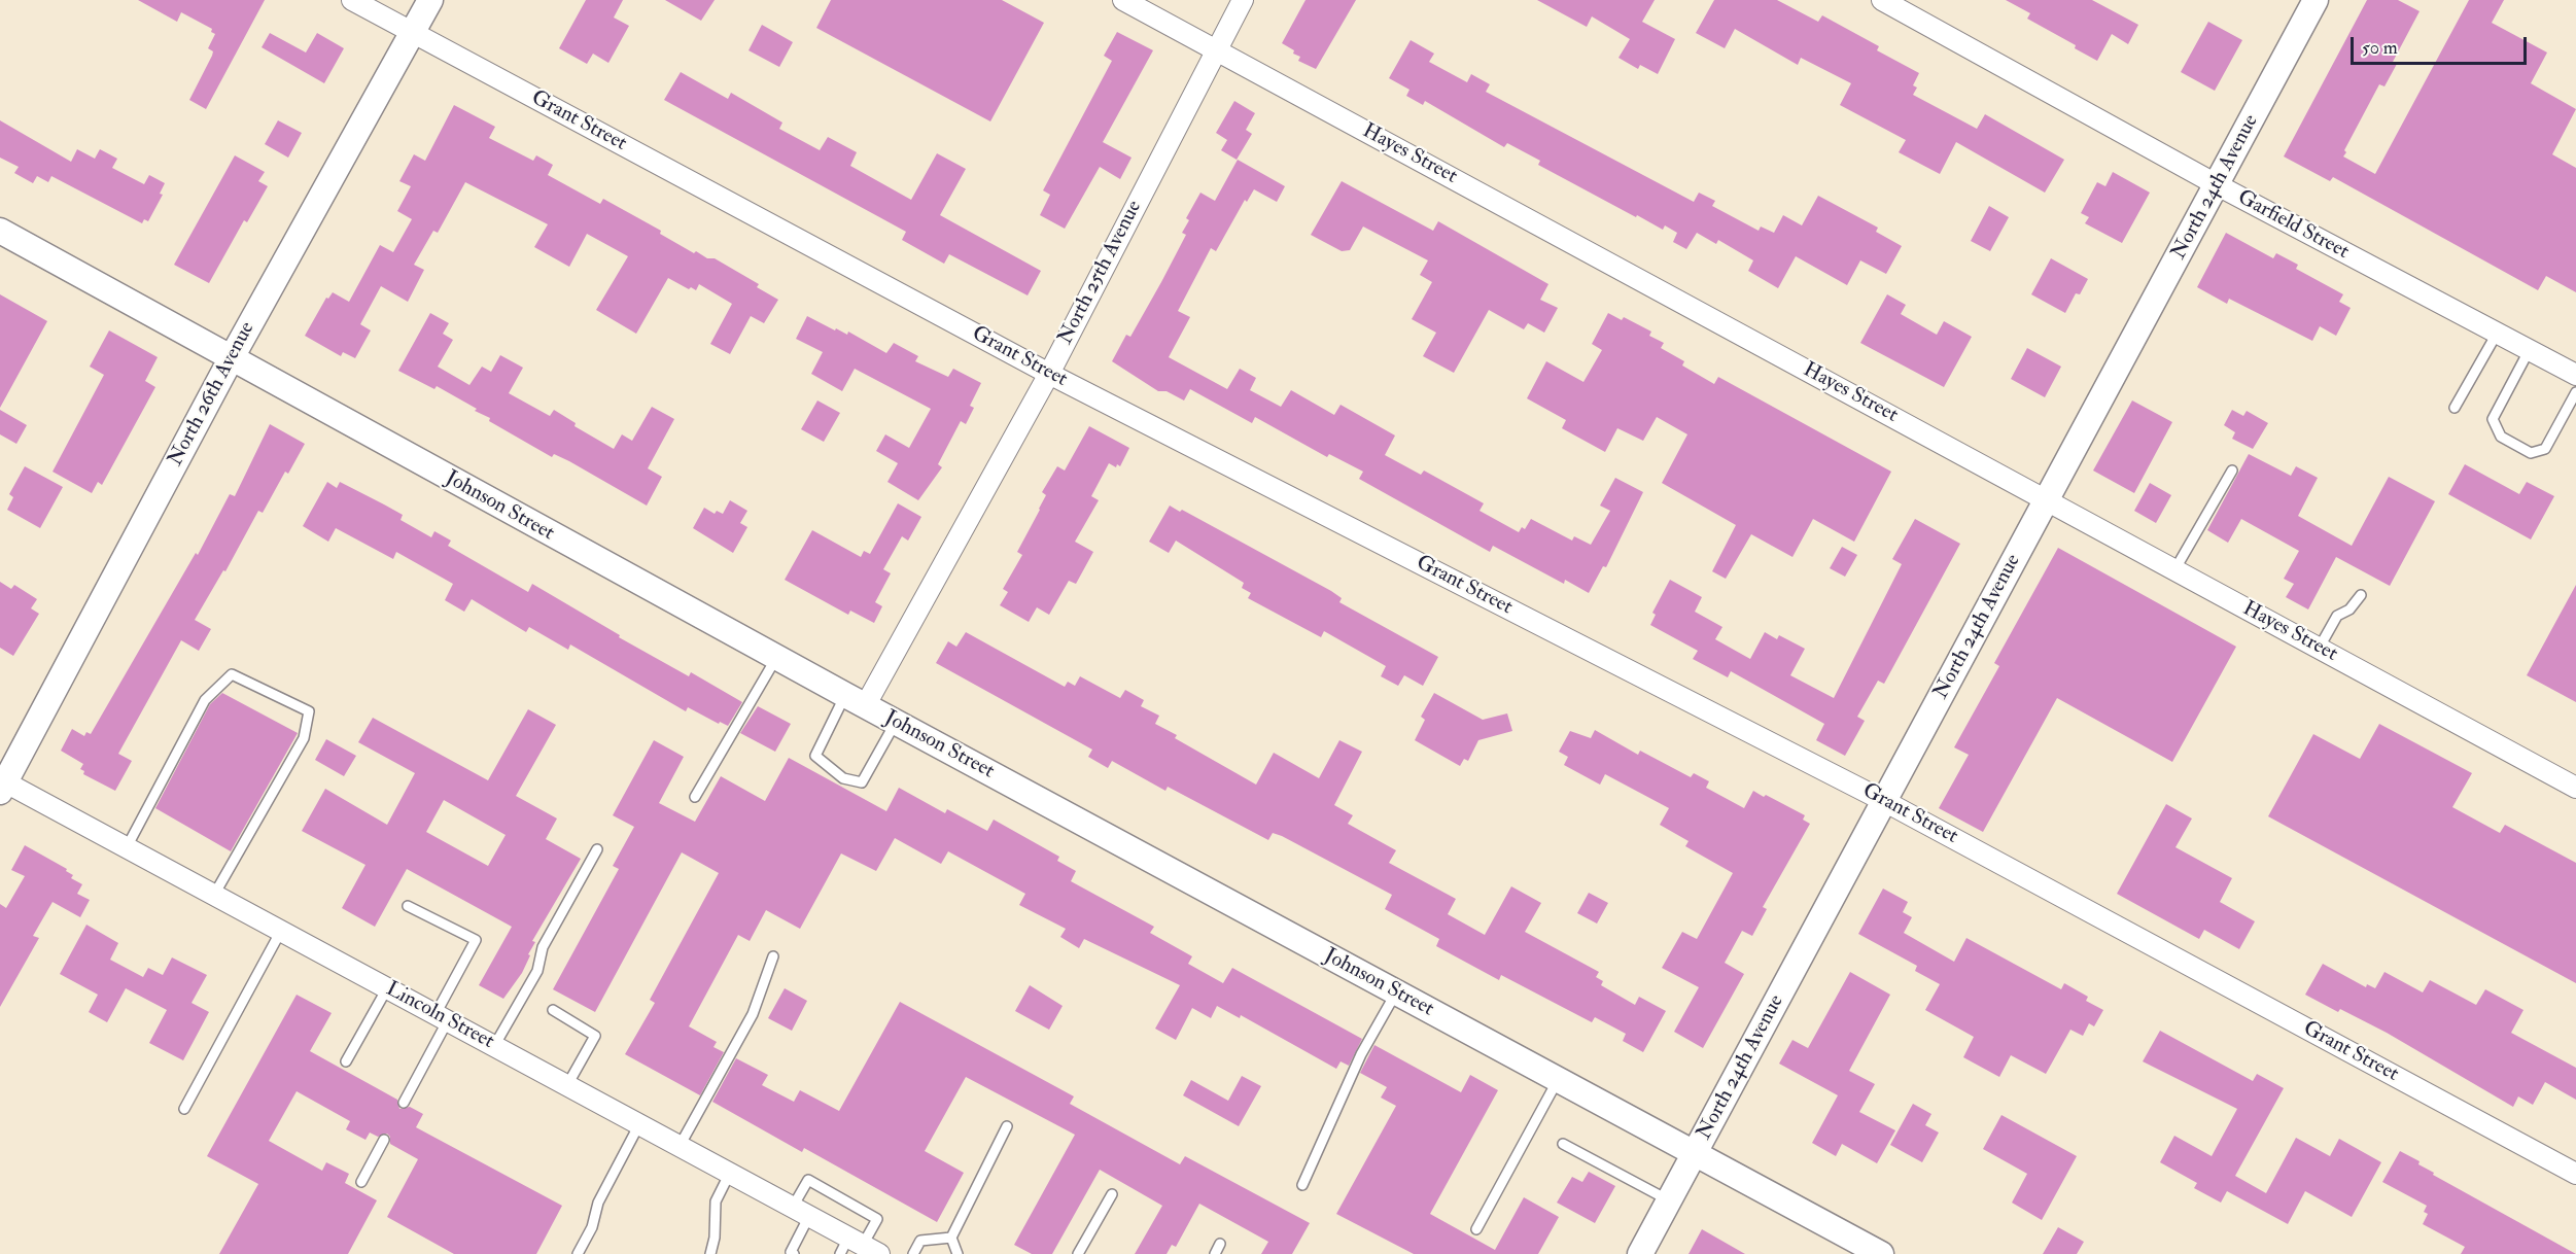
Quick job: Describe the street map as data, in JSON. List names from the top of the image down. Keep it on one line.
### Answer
{"streets":{"street":["Grant Street","Hayes Street","North 24th Avenue","Garfield Street","North 25th Avenue","North 26th Avenue","Johnson Street","Lincoln Street"]},"crossings":[["Grant Street","North 24th Avenue"],["Grant Street","North 25th Avenue"],["Grant Street","North 26th Avenue"],["Hayes Street","North 24th Avenue"],["Hayes Street","North 25th Avenue"],["North 24th Avenue","Garfield Street"],["North 24th Avenue","Johnson Street"],["North 25th Avenue","Johnson Street"],["North 26th Avenue","Johnson Street"],["North 26th Avenue","Lincoln Street"]],"scale_bar":"50 m"}
